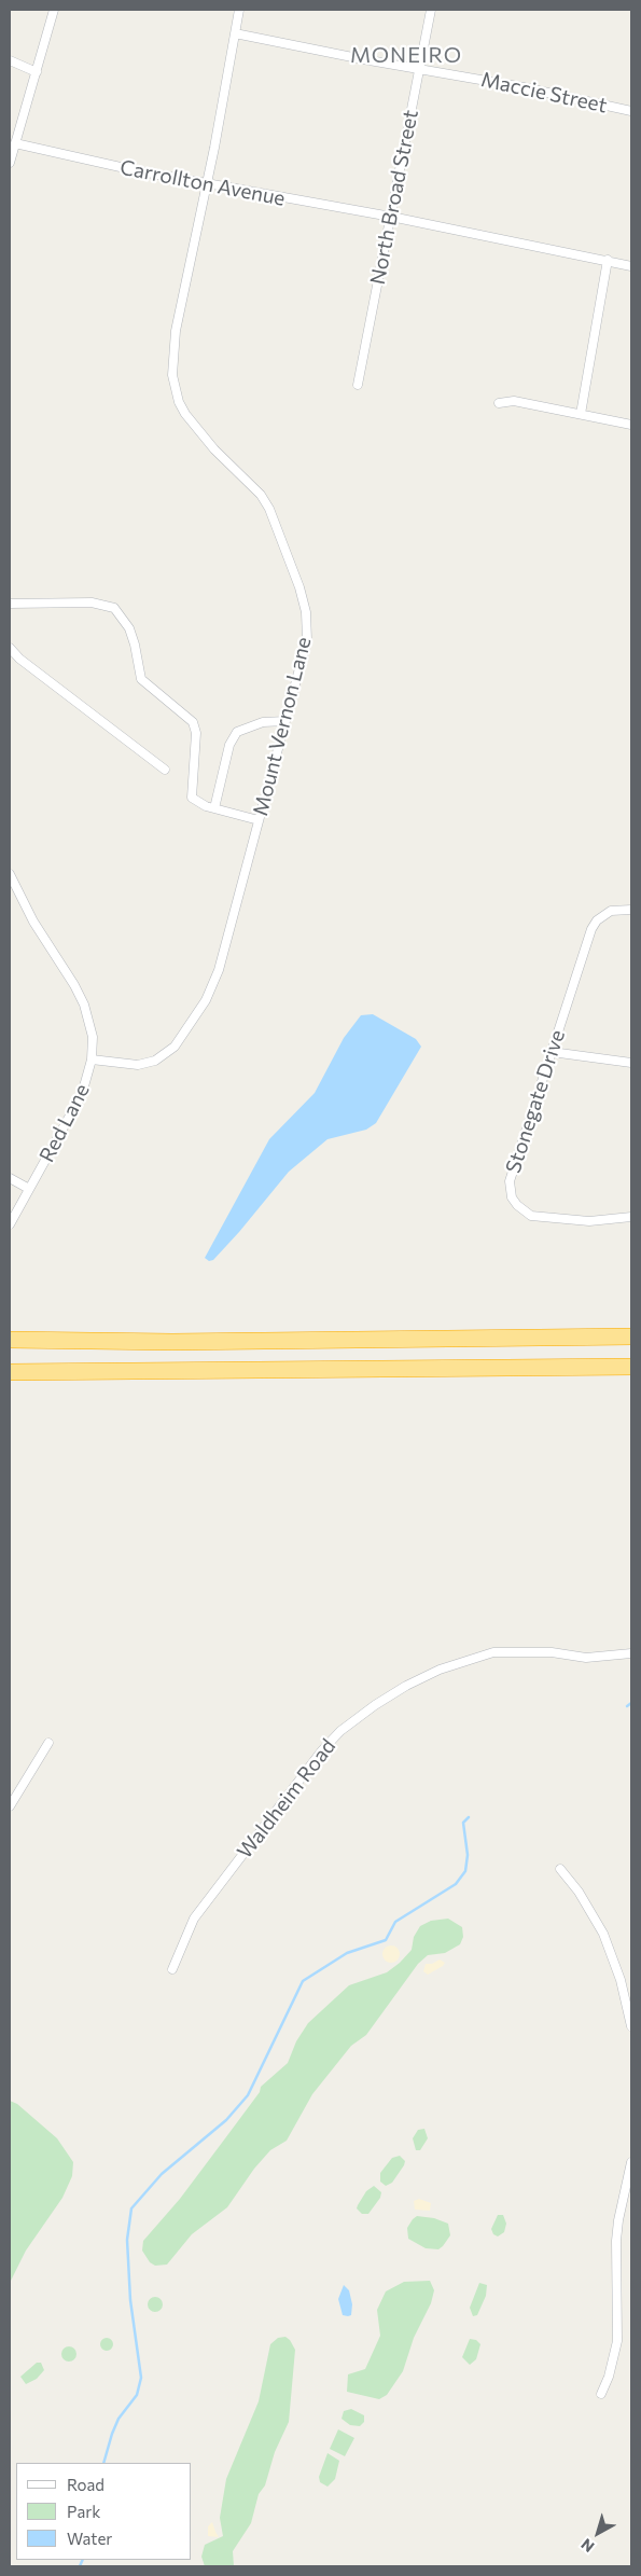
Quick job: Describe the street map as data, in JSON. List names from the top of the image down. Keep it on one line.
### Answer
{"streets":{"street":["Maccie Street","Carrollton Avenue","North Broad Street","Mount Vernon Lane","Stonegate Drive","Red Lane","Waldheim Road"]},"crossings":[["Maccie Street","North Broad Street"],["Maccie Street","Mount Vernon Lane"],["Carrollton Avenue","North Broad Street"],["Carrollton Avenue","Mount Vernon Lane"],["Mount Vernon Lane","Red Lane"]],"districts":["MONEIRO"],"legend":["Road","Park","Water"],"north":"bottom left"}
